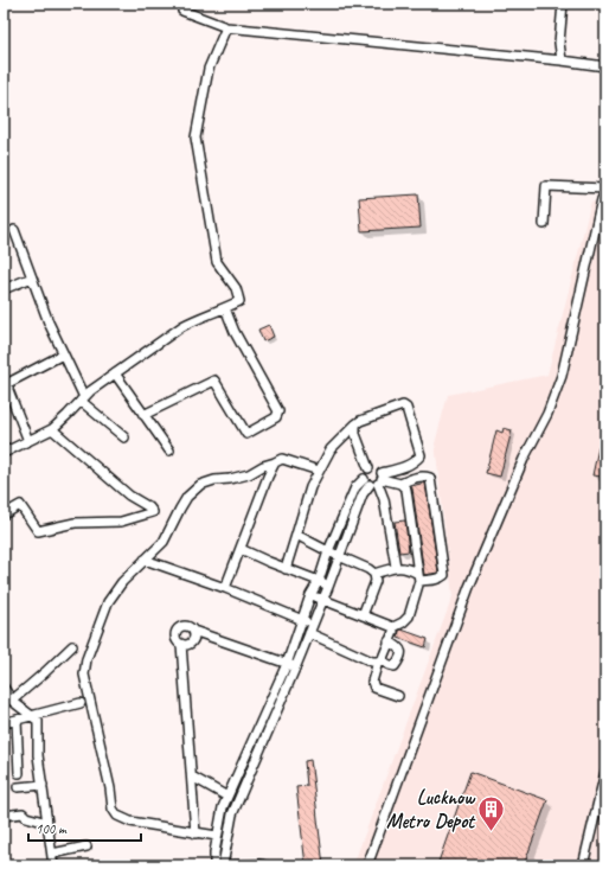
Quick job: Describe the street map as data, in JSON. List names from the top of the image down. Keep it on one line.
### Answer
{"places":{"building":["Lucknow Metro Depot"]},"scale_bar":"100 m"}
